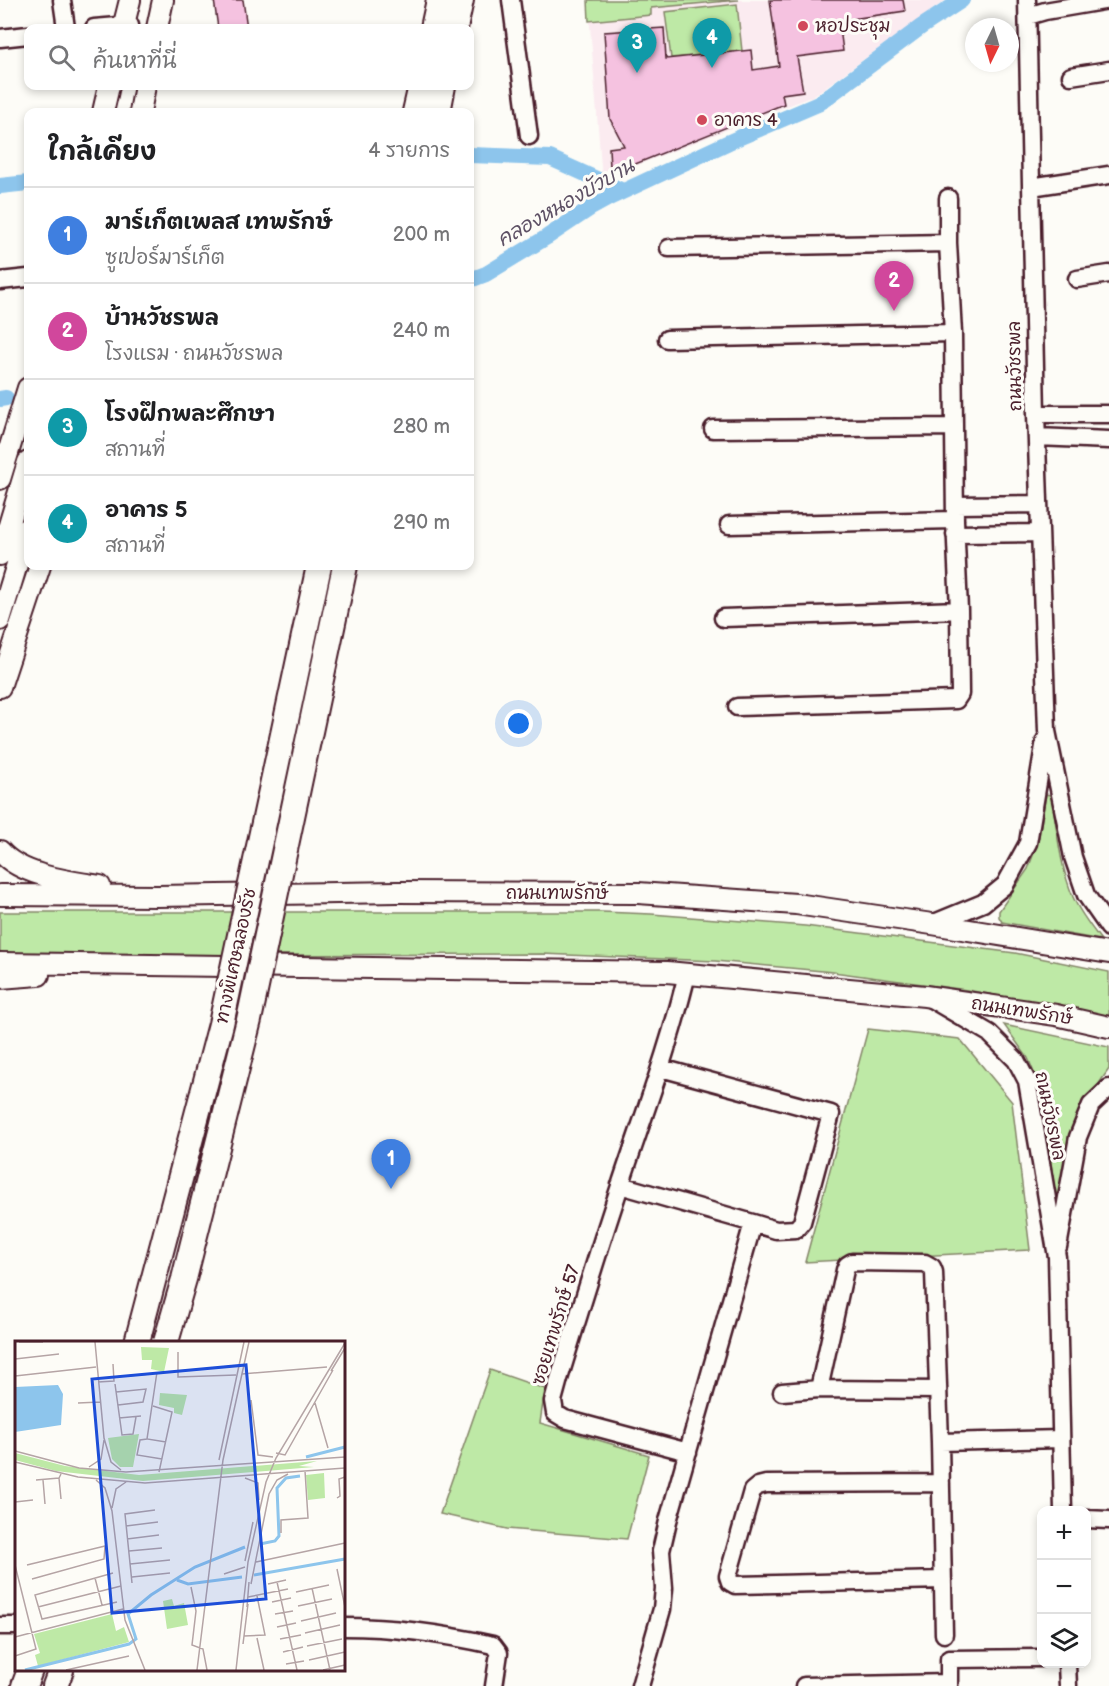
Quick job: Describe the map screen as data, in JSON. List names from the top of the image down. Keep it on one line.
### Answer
{"streets":{"highway":["ทางพิเศษฉลองรัช"],"main road":["ถนนเทพรักษ์"],"street":["ถนนวัชรพล","ซอยเทพรักษ์ 57"]},"crossings":[["ถนนวัชรพล","ถนนเทพรักษ์"],["ถนนเทพรักษ์","ซอยเทพรักษ์ 57"]],"water":["คลองหนองบัวบาน"],"places":["หอประชุม","อาคาร 4"],"north":"bottom","page":{"pins":["4","3","2","1"],"search":"ค้นหาที่นี่","heading":["ใกล้เคียง","4 รายการ"],"list":[{"mark":"1","name":"มาร์เก็ตเพลส เทพรักษ์","note":"ซูเปอร์มาร์เก็ต","value":"200 m"},{"mark":"2","name":"บ้านวัชรพล","note":"โรงแรม · ถนนวัชรพล","value":"240 m"},{"mark":"3","name":"โรงฝึกพละศึกษา","note":"สถานที่","value":"280 m"},{"mark":"4","name":"อาคาร 5","note":"สถานที่","value":"290 m"}],"map_buttons":["+","−"]}}
